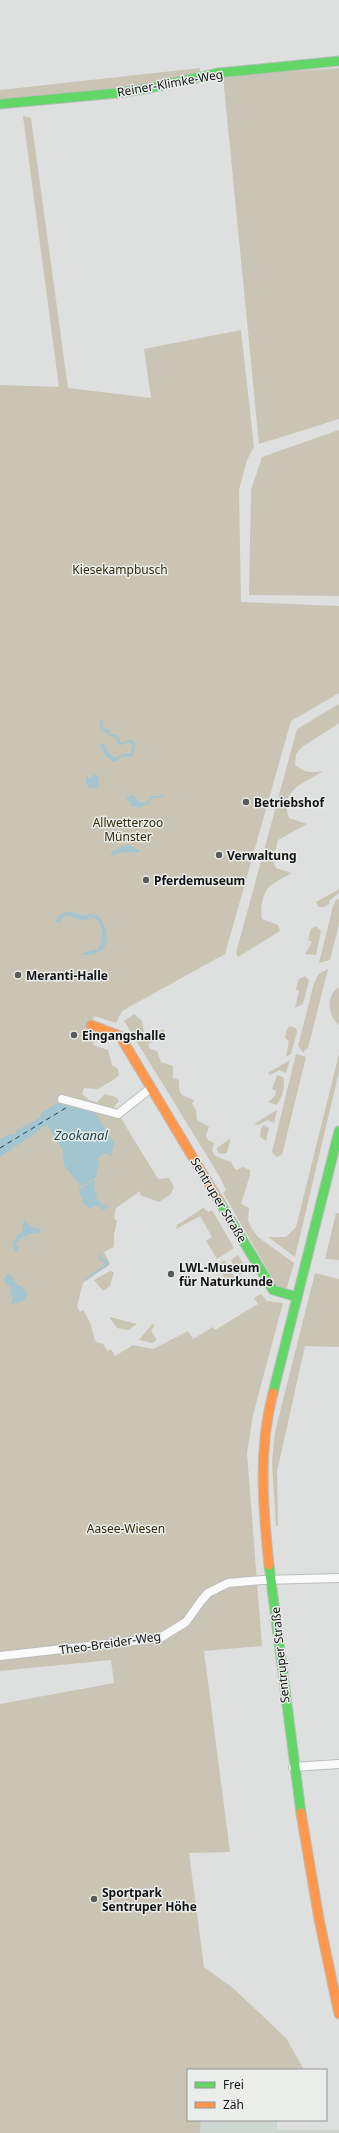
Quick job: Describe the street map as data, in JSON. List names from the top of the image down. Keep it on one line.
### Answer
{"streets":{"street":["Reiner-Klimke-Weg","Sentruper Straße","Theo-Breider-Weg"]},"crossings":[["Sentruper Straße","Theo-Breider-Weg"]],"water":["Zookanal"],"parks":["Kiesekampbusch","Allwetterzoo Münster","Aasee-Wiesen"],"places":["Betriebshof","Verwaltung","Pferdemuseum","Meranti-Halle","Eingangshalle","LWL-Museum für Naturkunde","Sportpark Sentruper Höhe"],"legend":["Frei","Zäh"]}
